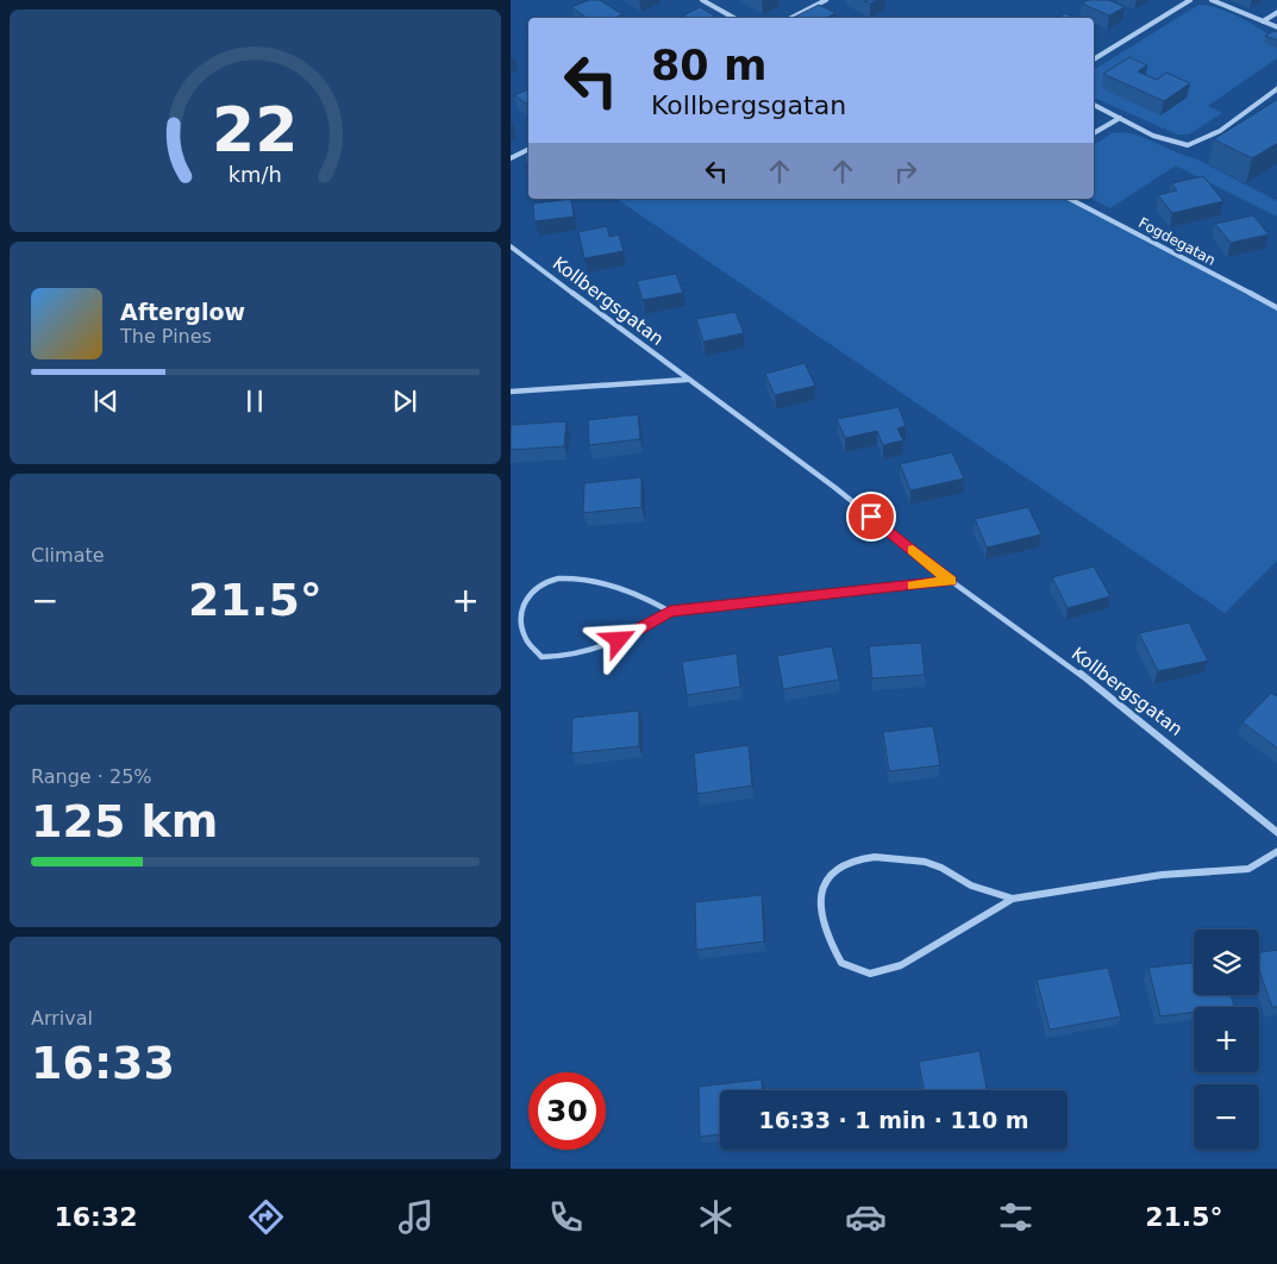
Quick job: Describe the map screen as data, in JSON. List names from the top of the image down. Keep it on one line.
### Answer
{"streets":{"street":["Fogdegatan","Kollbergsgatan"]},"page":{"turn":["80 m","Kollbergsgatan"],"song":["Afterglow","The Pines"],"tile":["Climate",["Range · 25%","125 km"],["Arrival","16:33"]],"heat":["−","21.5°","+"],"map_buttons":["+","−"],"limit":"30","trip":"16:33 · 1 min · 110 m","tabs":["16:32","21.5°"],"gauge":["22","km/h"]}}
